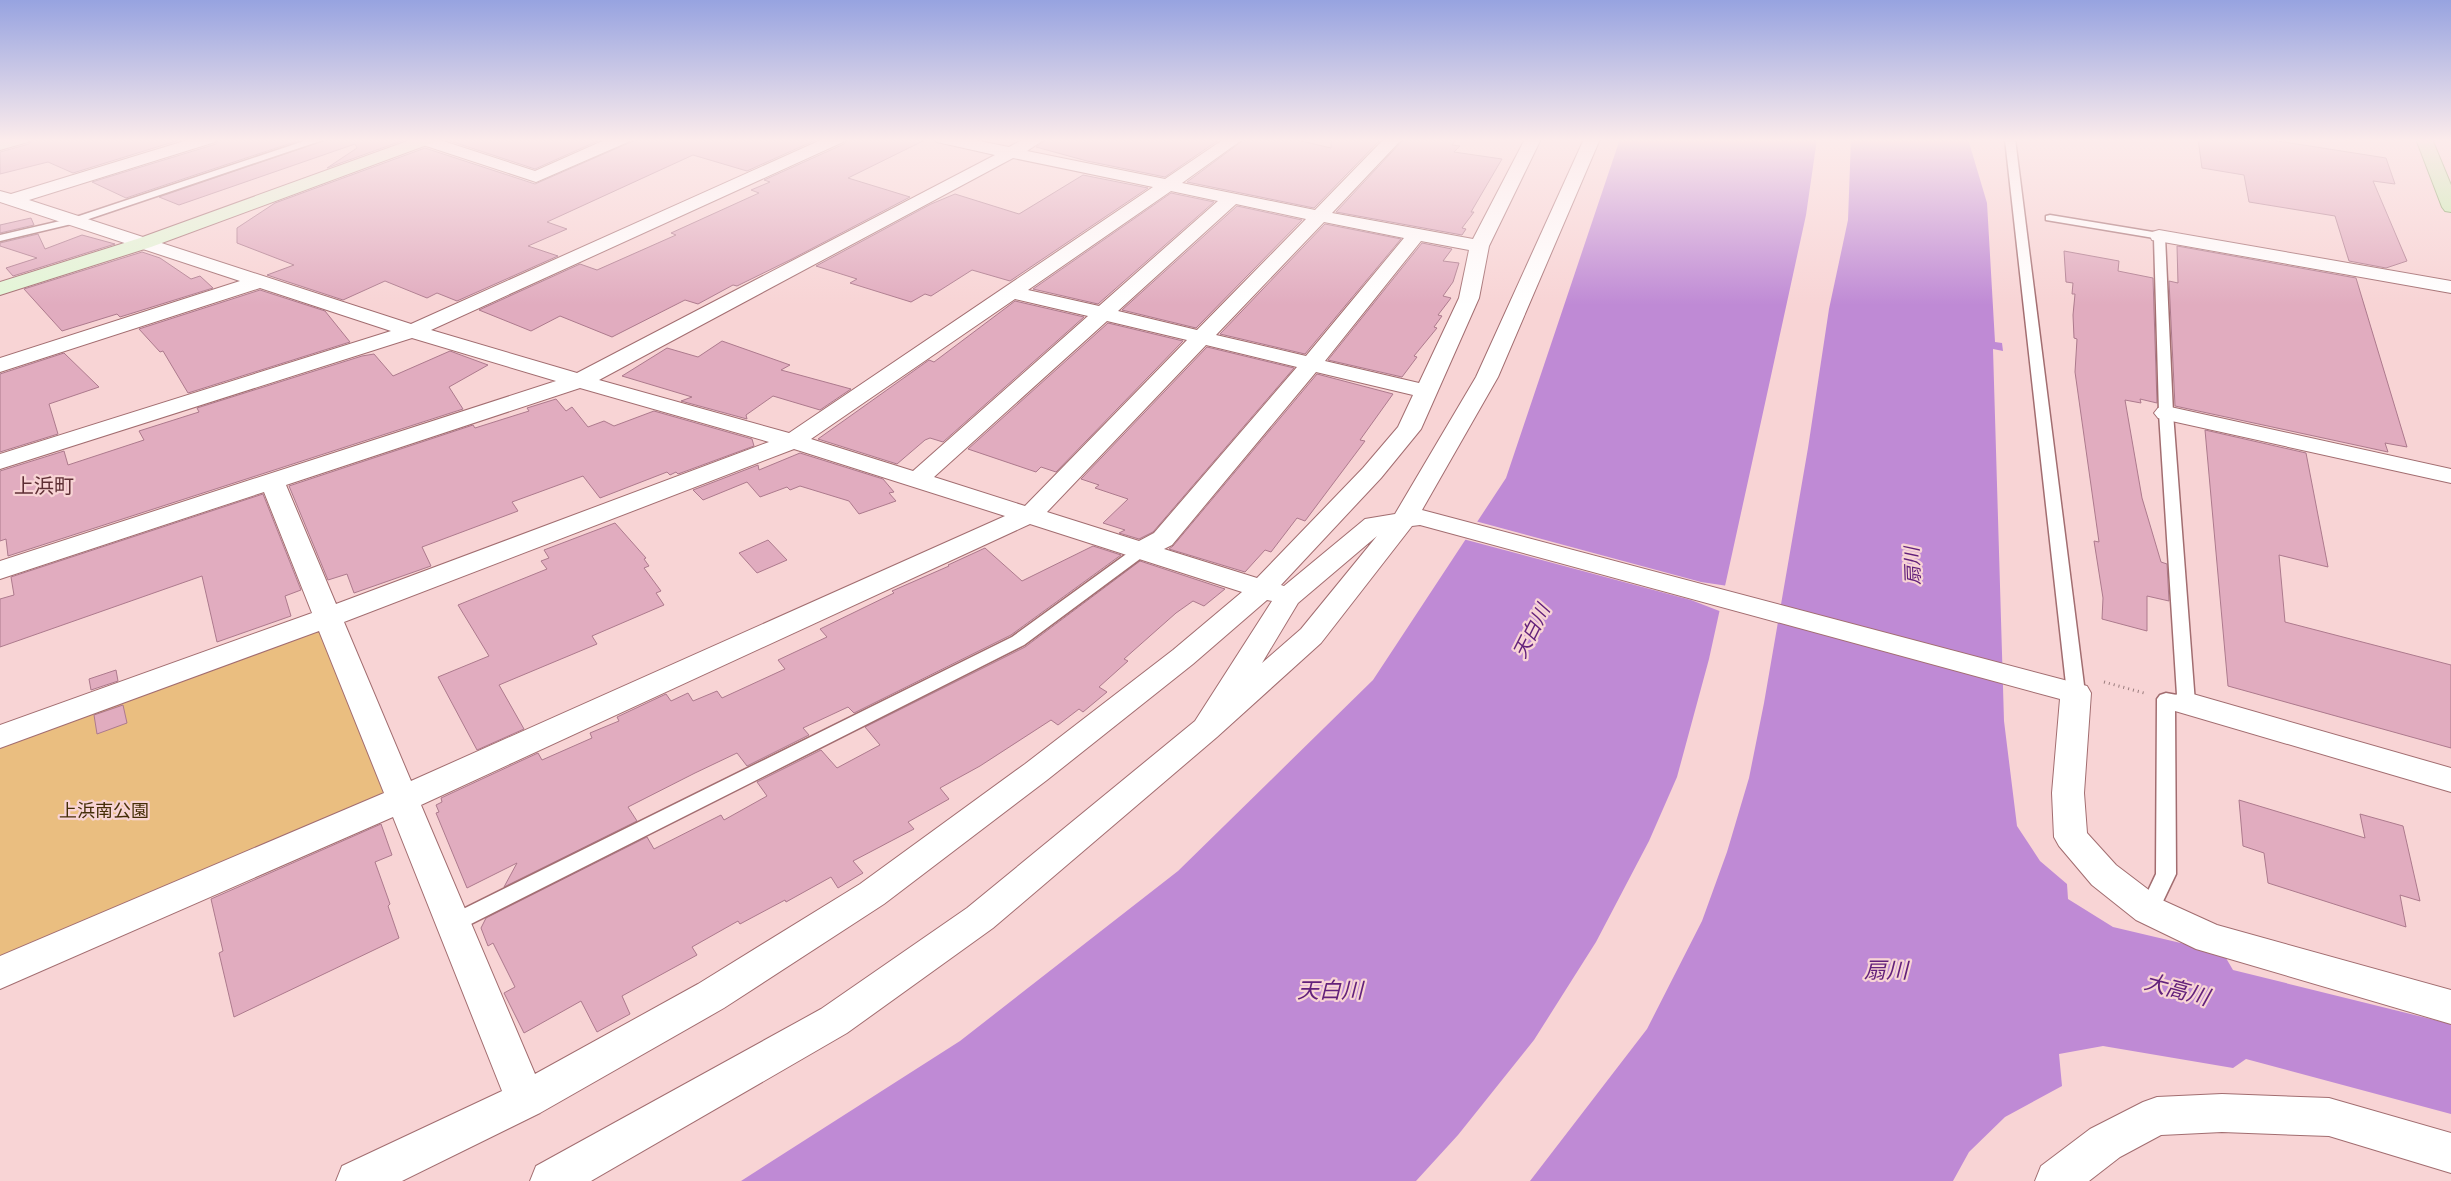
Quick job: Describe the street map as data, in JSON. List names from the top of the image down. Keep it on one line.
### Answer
{"districts":["上浜町"],"water":["扇川","天白川","大高川"],"parks":["上浜南公園"]}
